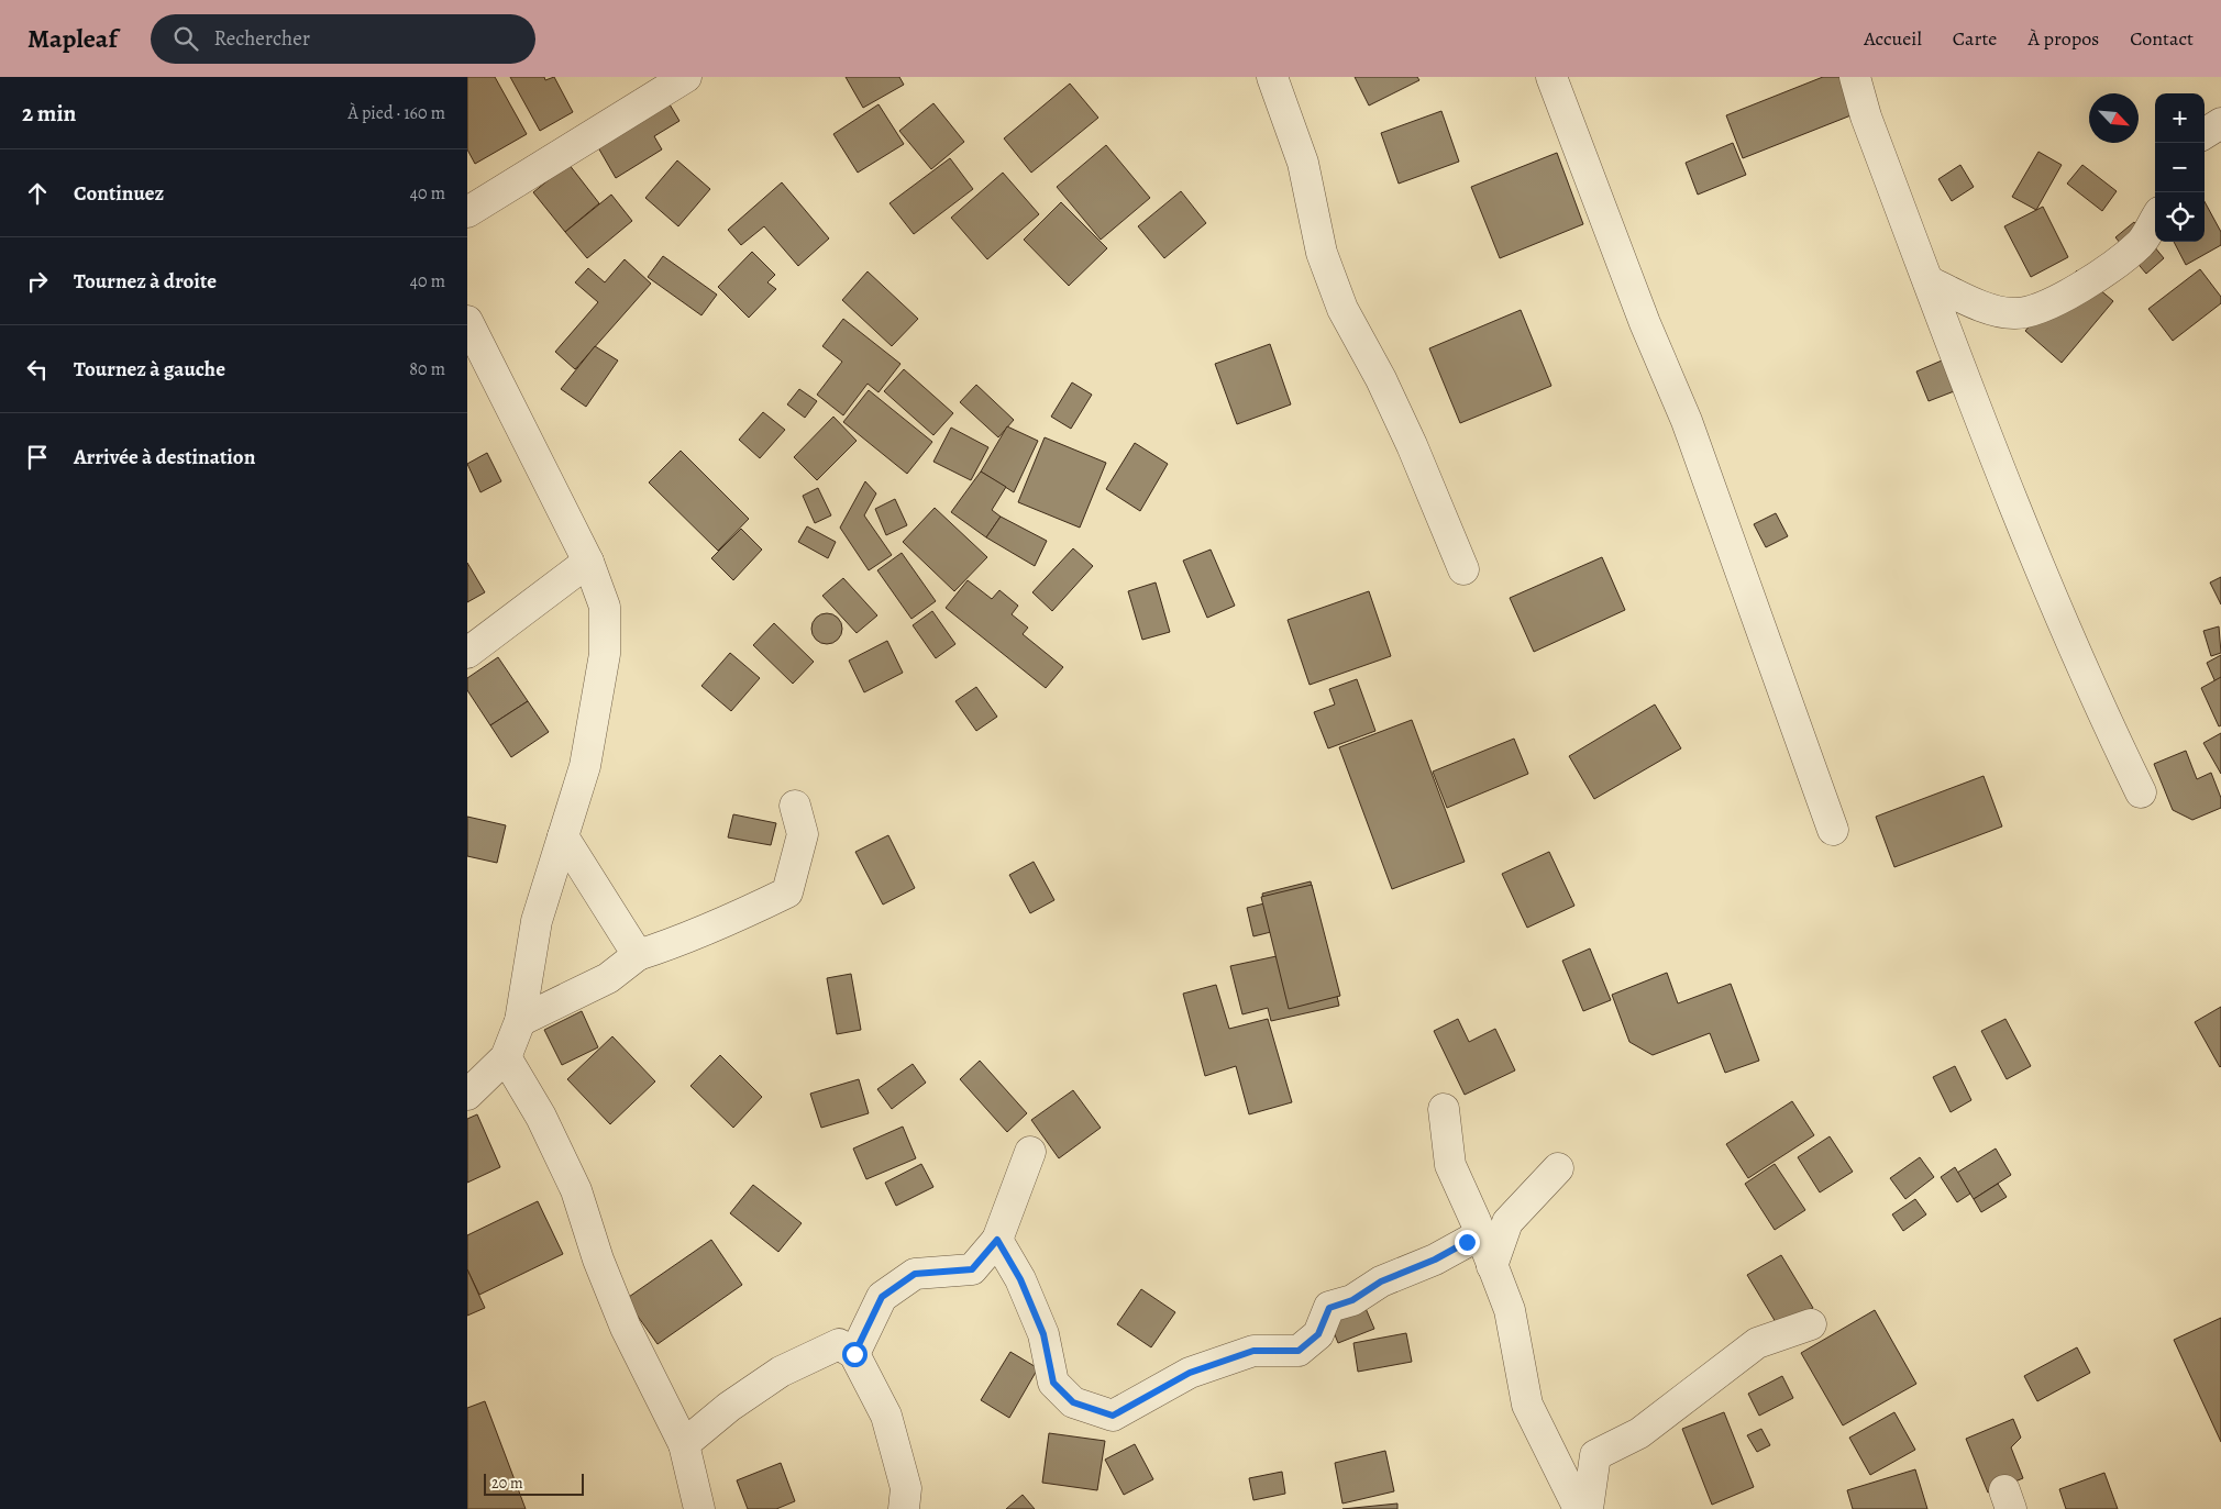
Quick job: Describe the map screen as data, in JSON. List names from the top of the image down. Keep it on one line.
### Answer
{"scale_bar":"20 m","north":"bottom right","page":{"header":"Mapleaf","search":"Rechercher","nav":["Accueil","Carte","À propos","Contact"],"heading":["2 min","À pied · 160 m"],"map_buttons":["+","−"],"list":[["Continuez","40 m"],["Tournez à droite","40 m"],["Tournez à gauche","80 m"],"Arrivée à destination"],"scale":"20 m"}}
